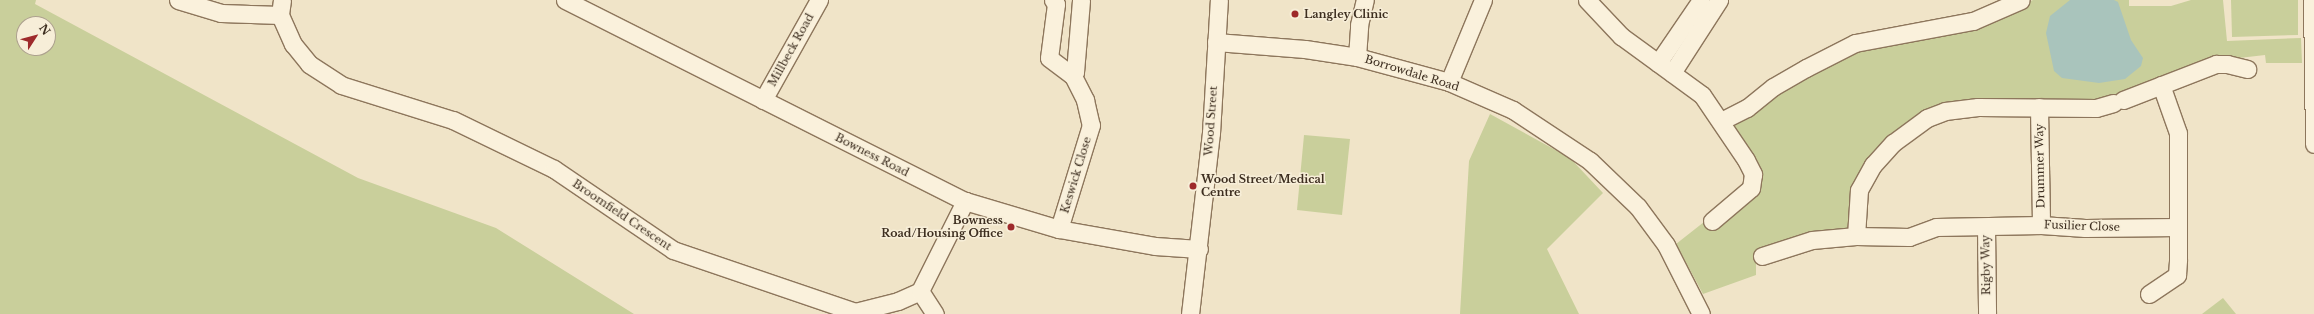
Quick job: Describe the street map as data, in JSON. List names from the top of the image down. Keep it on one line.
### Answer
{"streets":{"street":["Millbeck Road","Borrowdale Road","Wood Street","Bowness Road","Drummer Way","Keswick Close","Broomfield Crescent","Fusilier Close","Rigby Way"]},"crossings":[["Millbeck Road","Bowness Road"],["Borrowdale Road","Wood Street"],["Wood Street","Bowness Road"],["Bowness Road","Keswick Close"],["Drummer Way","Fusilier Close"],["Drummer Way","Rigby Way"],["Fusilier Close","Rigby Way"]],"places":["Langley Clinic","Wood Street/Medical Centre","Bowness Road/Housing Office"],"north":"top right"}
